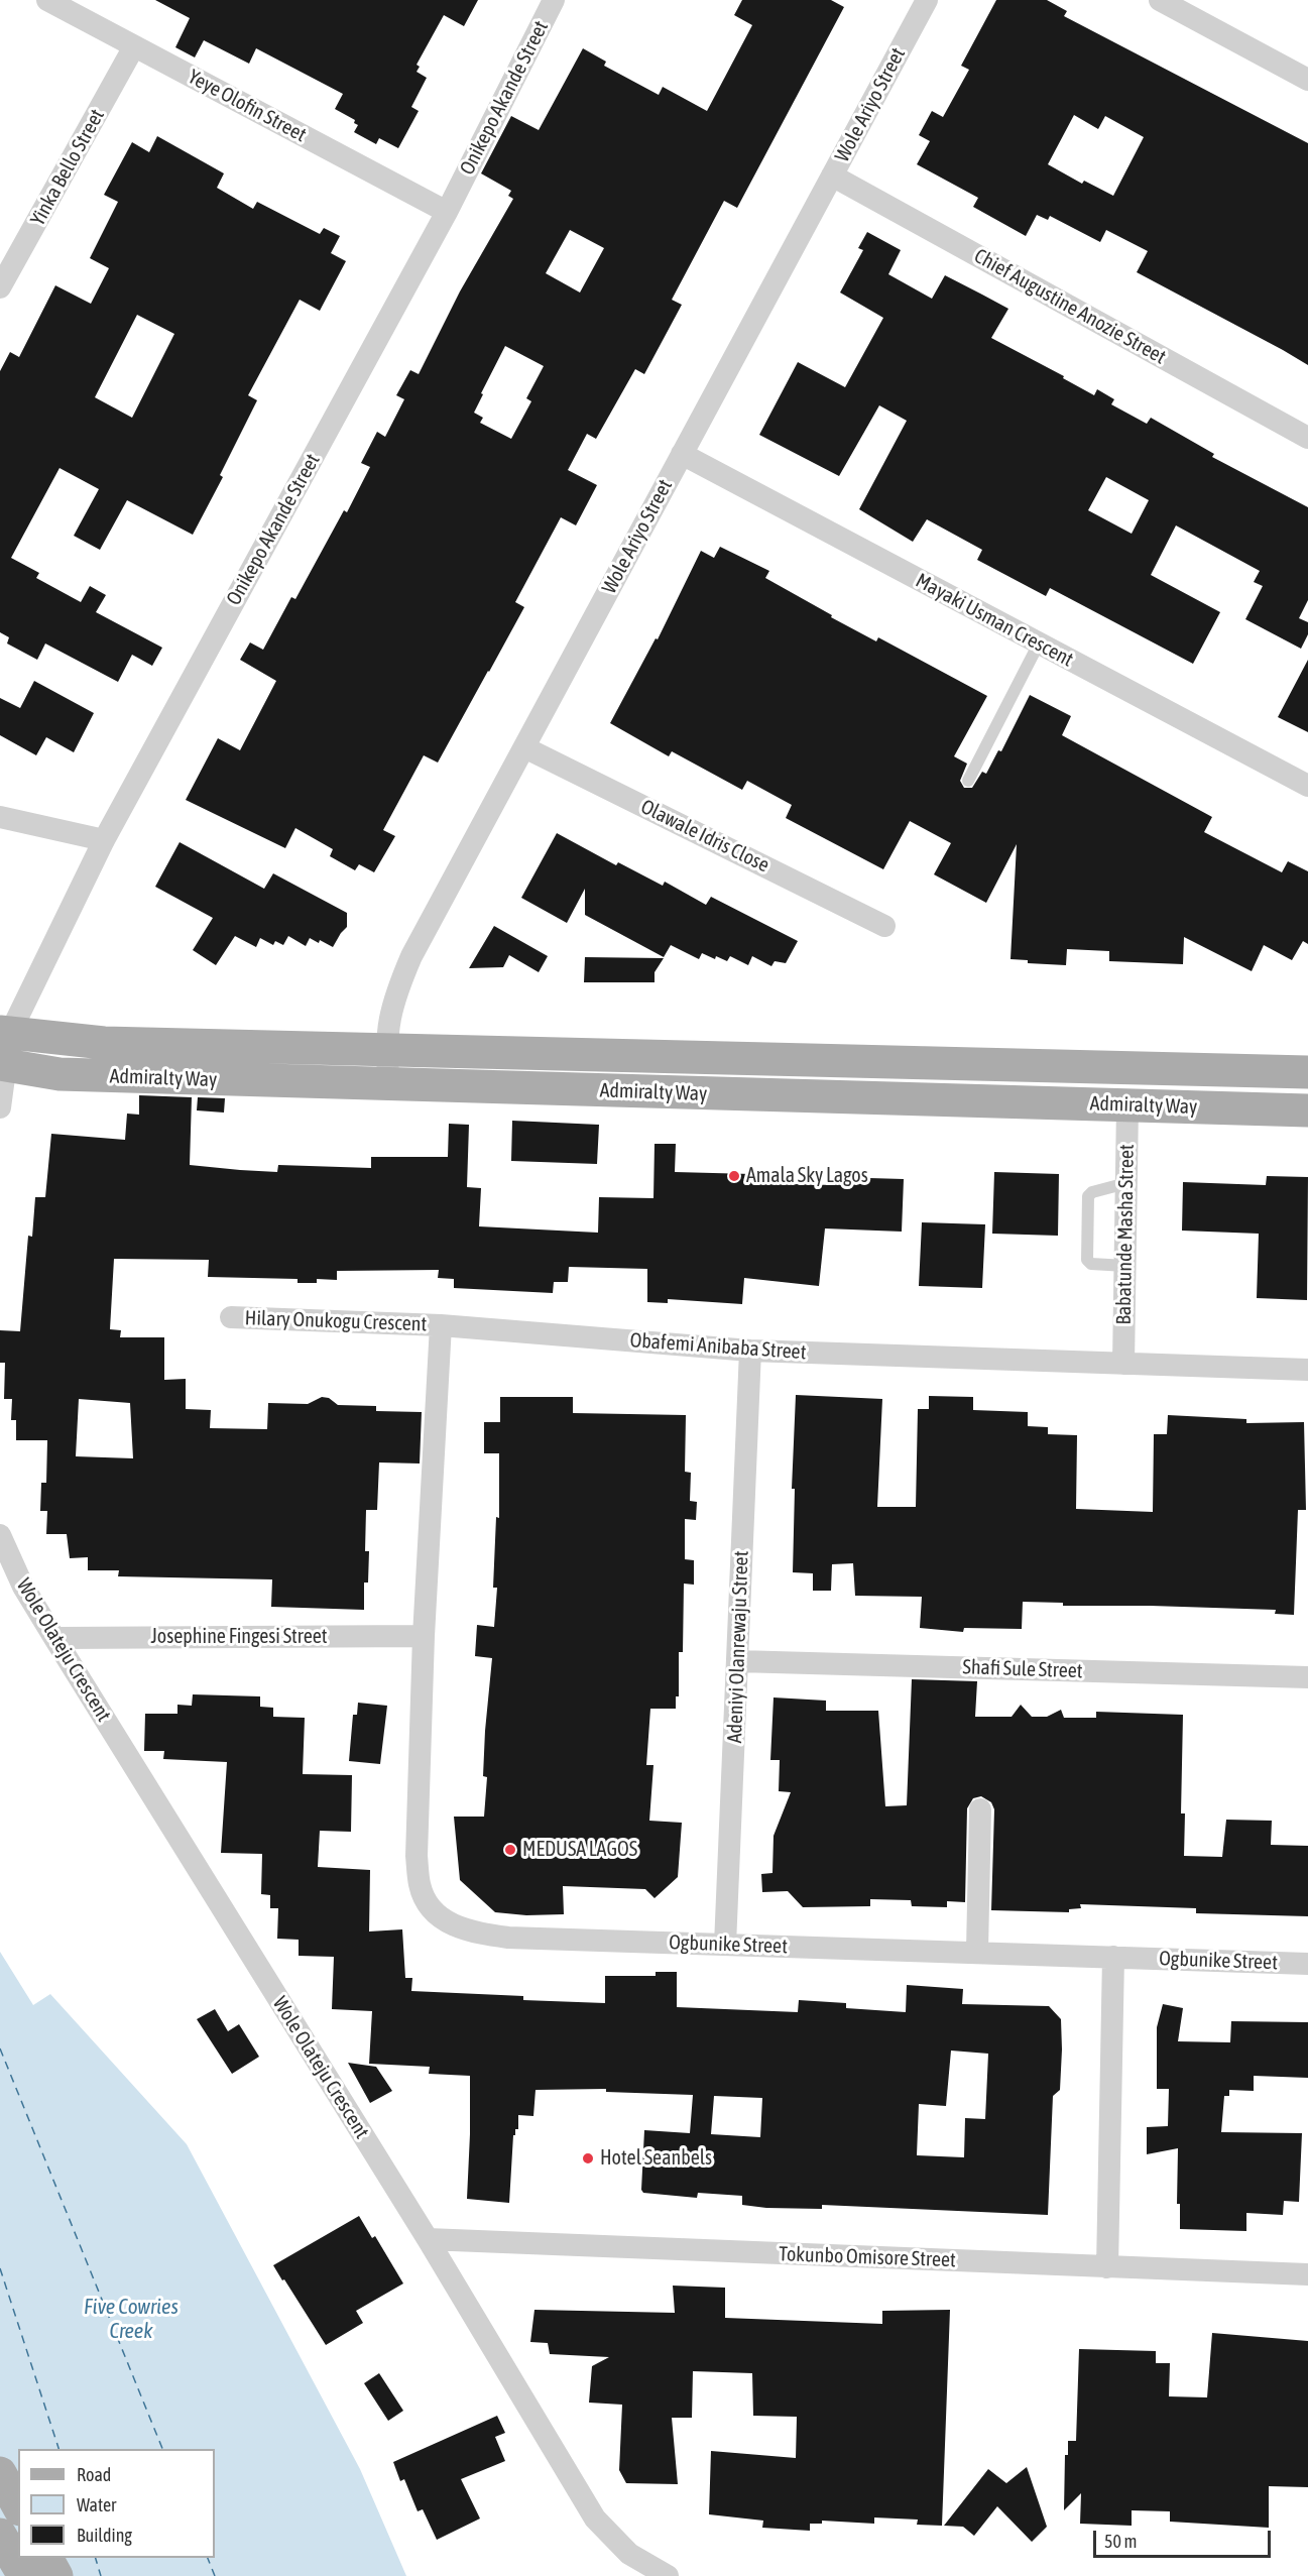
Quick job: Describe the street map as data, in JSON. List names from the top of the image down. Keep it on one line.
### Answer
{"streets":{"main road":["Admiralty Way"],"street":["Onikepo Akande Street","Wole Ariyo Street","Yeye Olofin Street","Yinka Bello Street","Chief Augustine Anozie Street","Mayaki Usman Crescent","Olawale Idris Close","Babatunde Masha Street","Hilary Onukogu Crescent","Obafemi Anibaba Street","Josephine Fingesi Street","Adeniyi Olanrewaju Street","Wole Olateju Crescent","Shafi Sule Street","Ogbunike Street","Tokunbo Omisore Street"]},"crossings":[["Onikepo Akande Street","Yeye Olofin Street"],["Onikepo Akande Street","Admiralty Way"],["Wole Ariyo Street","Chief Augustine Anozie Street"],["Wole Ariyo Street","Mayaki Usman Crescent"],["Wole Ariyo Street","Olawale Idris Close"],["Wole Ariyo Street","Admiralty Way"],["Yeye Olofin Street","Yinka Bello Street"],["Admiralty Way","Babatunde Masha Street"],["Babatunde Masha Street","Obafemi Anibaba Street"],["Hilary Onukogu Crescent","Obafemi Anibaba Street"],["Obafemi Anibaba Street","Adeniyi Olanrewaju Street"],["Josephine Fingesi Street","Wole Olateju Crescent"],["Josephine Fingesi Street","Ogbunike Street"],["Adeniyi Olanrewaju Street","Shafi Sule Street"],["Adeniyi Olanrewaju Street","Ogbunike Street"],["Wole Olateju Crescent","Tokunbo Omisore Street"]],"water":["Five Cowries Creek"],"places":["Amala Sky Lagos","MEDUSA LAGOS","Hotel Seanbels"],"legend":["Road","Water","Building"],"scale_bar":"50 m"}
